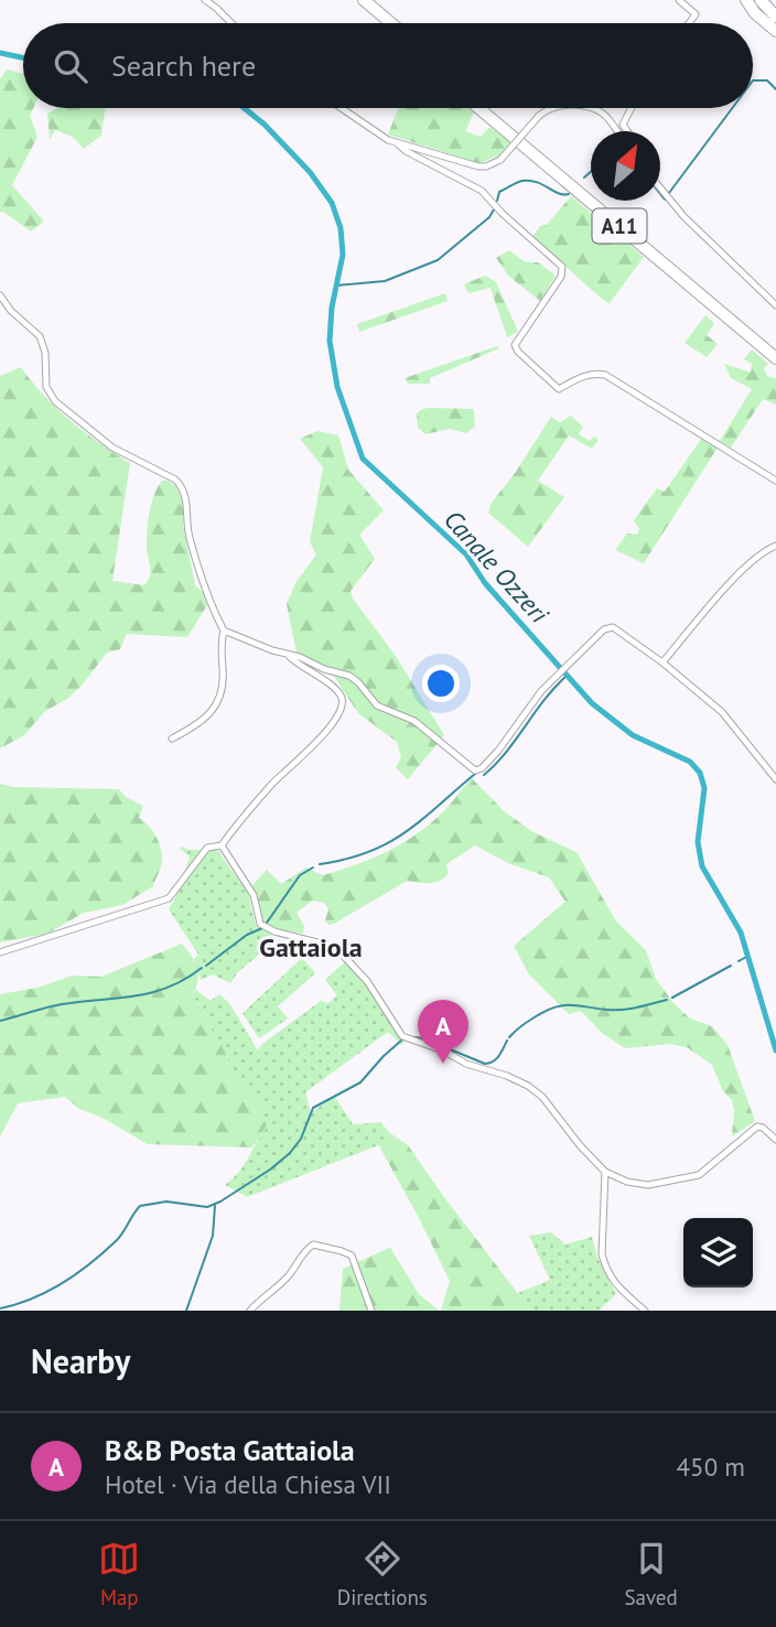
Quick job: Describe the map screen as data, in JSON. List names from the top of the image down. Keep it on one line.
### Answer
{"streets":{"highway":["A11"]},"districts":["Gattaiola"],"water":["Canale Ozzeri"],"north":"top right","page":{"search":"Search here","pins":"A","heading":"Nearby","list":[{"mark":"A","name":"B&B Posta Gattaiola","note":"Hotel · Via della Chiesa VII","value":"450 m"}],"nav":["Map","Directions","Saved"]}}
